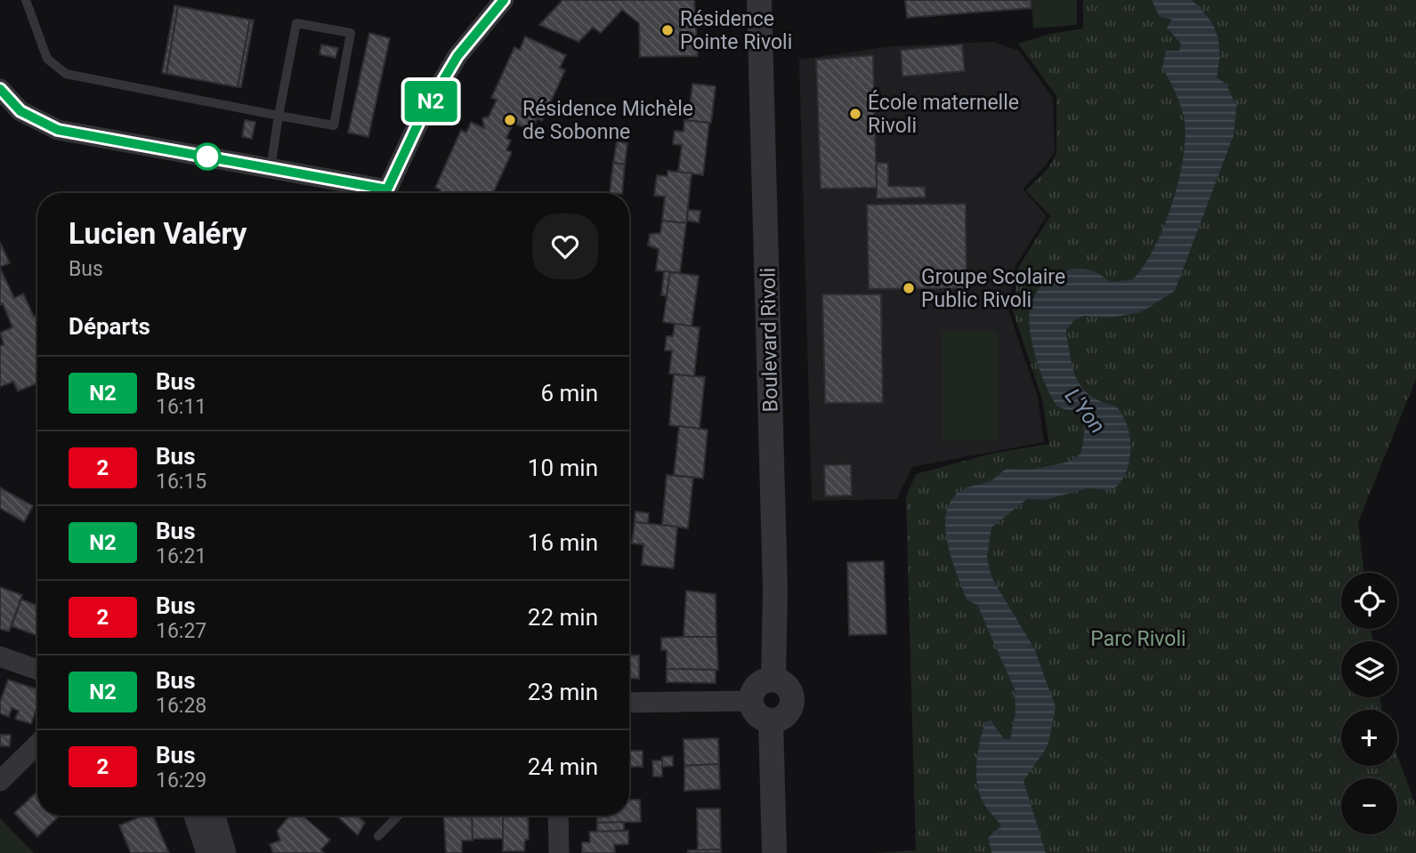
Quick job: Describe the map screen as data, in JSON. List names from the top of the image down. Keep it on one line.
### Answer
{"streets":{"street":["Boulevard Rivoli"]},"water":["L'Yon"],"parks":["Parc Rivoli"],"places":["Résidence Pointe Rivoli","École maternelle Rivoli","Résidence Michèle de Sobonne","Groupe Scolaire Public Rivoli"],"lines":["bus line N2"],"page":{"on_map":"N2","heading":[["Lucien Valéry","Bus"],"Départs"],"list":[{"mark":"N2","name":"Bus","note":"16:11","value":"6 min"},{"mark":"2","name":"Bus","note":"16:15","value":"10 min"},{"mark":"N2","name":"Bus","note":"16:21","value":"16 min"},{"mark":"2","name":"Bus","note":"16:27","value":"22 min"},{"mark":"N2","name":"Bus","note":"16:28","value":"23 min"},{"mark":"2","name":"Bus","note":"16:29","value":"24 min"}],"map_buttons":["+","−"]}}
